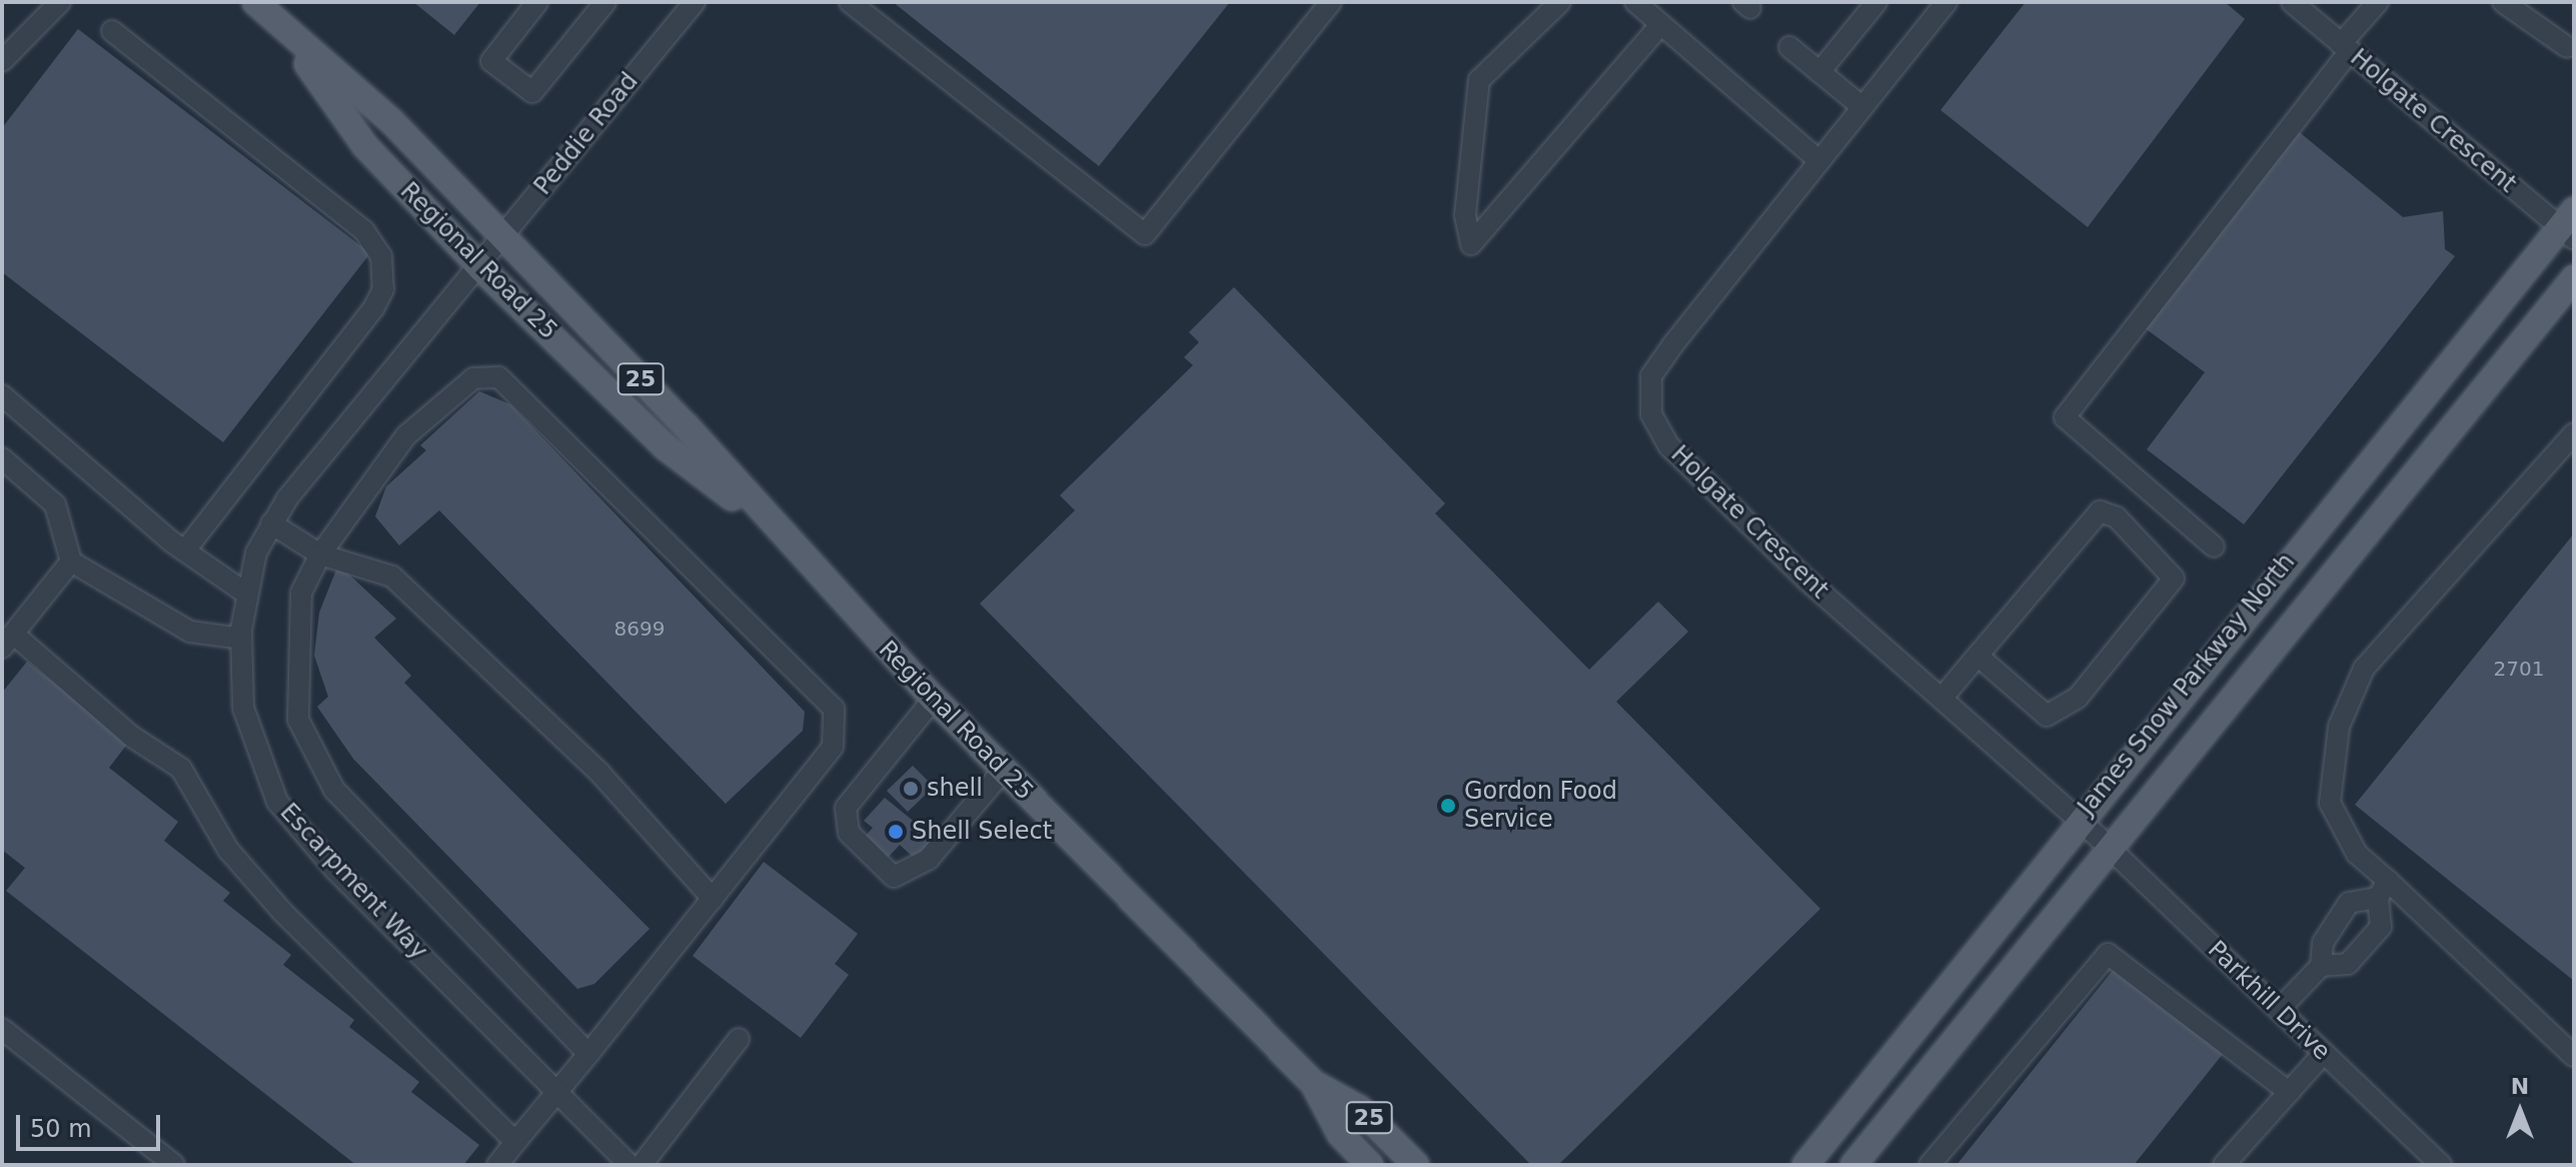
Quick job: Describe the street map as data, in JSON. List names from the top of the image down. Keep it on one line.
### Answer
{"streets":{"main road":["Regional Road 25","25","James Snow Parkway North"],"street":["Holgate Crescent","Peddie Road","Escarpment Way","Parkhill Drive"]},"crossings":[["Holgate Crescent","James Snow Parkway North"],["Holgate Crescent","Parkhill Drive"],["Peddie Road","Regional Road 25"],["Peddie Road","Escarpment Way"],["Regional Road 25","Escarpment Way"],["James Snow Parkway North","Parkhill Drive"]],"places":["shell","Gordon Food Service","Shell Select"],"house_numbers":["8699","2701"],"scale_bar":"50 m","north":"top"}
